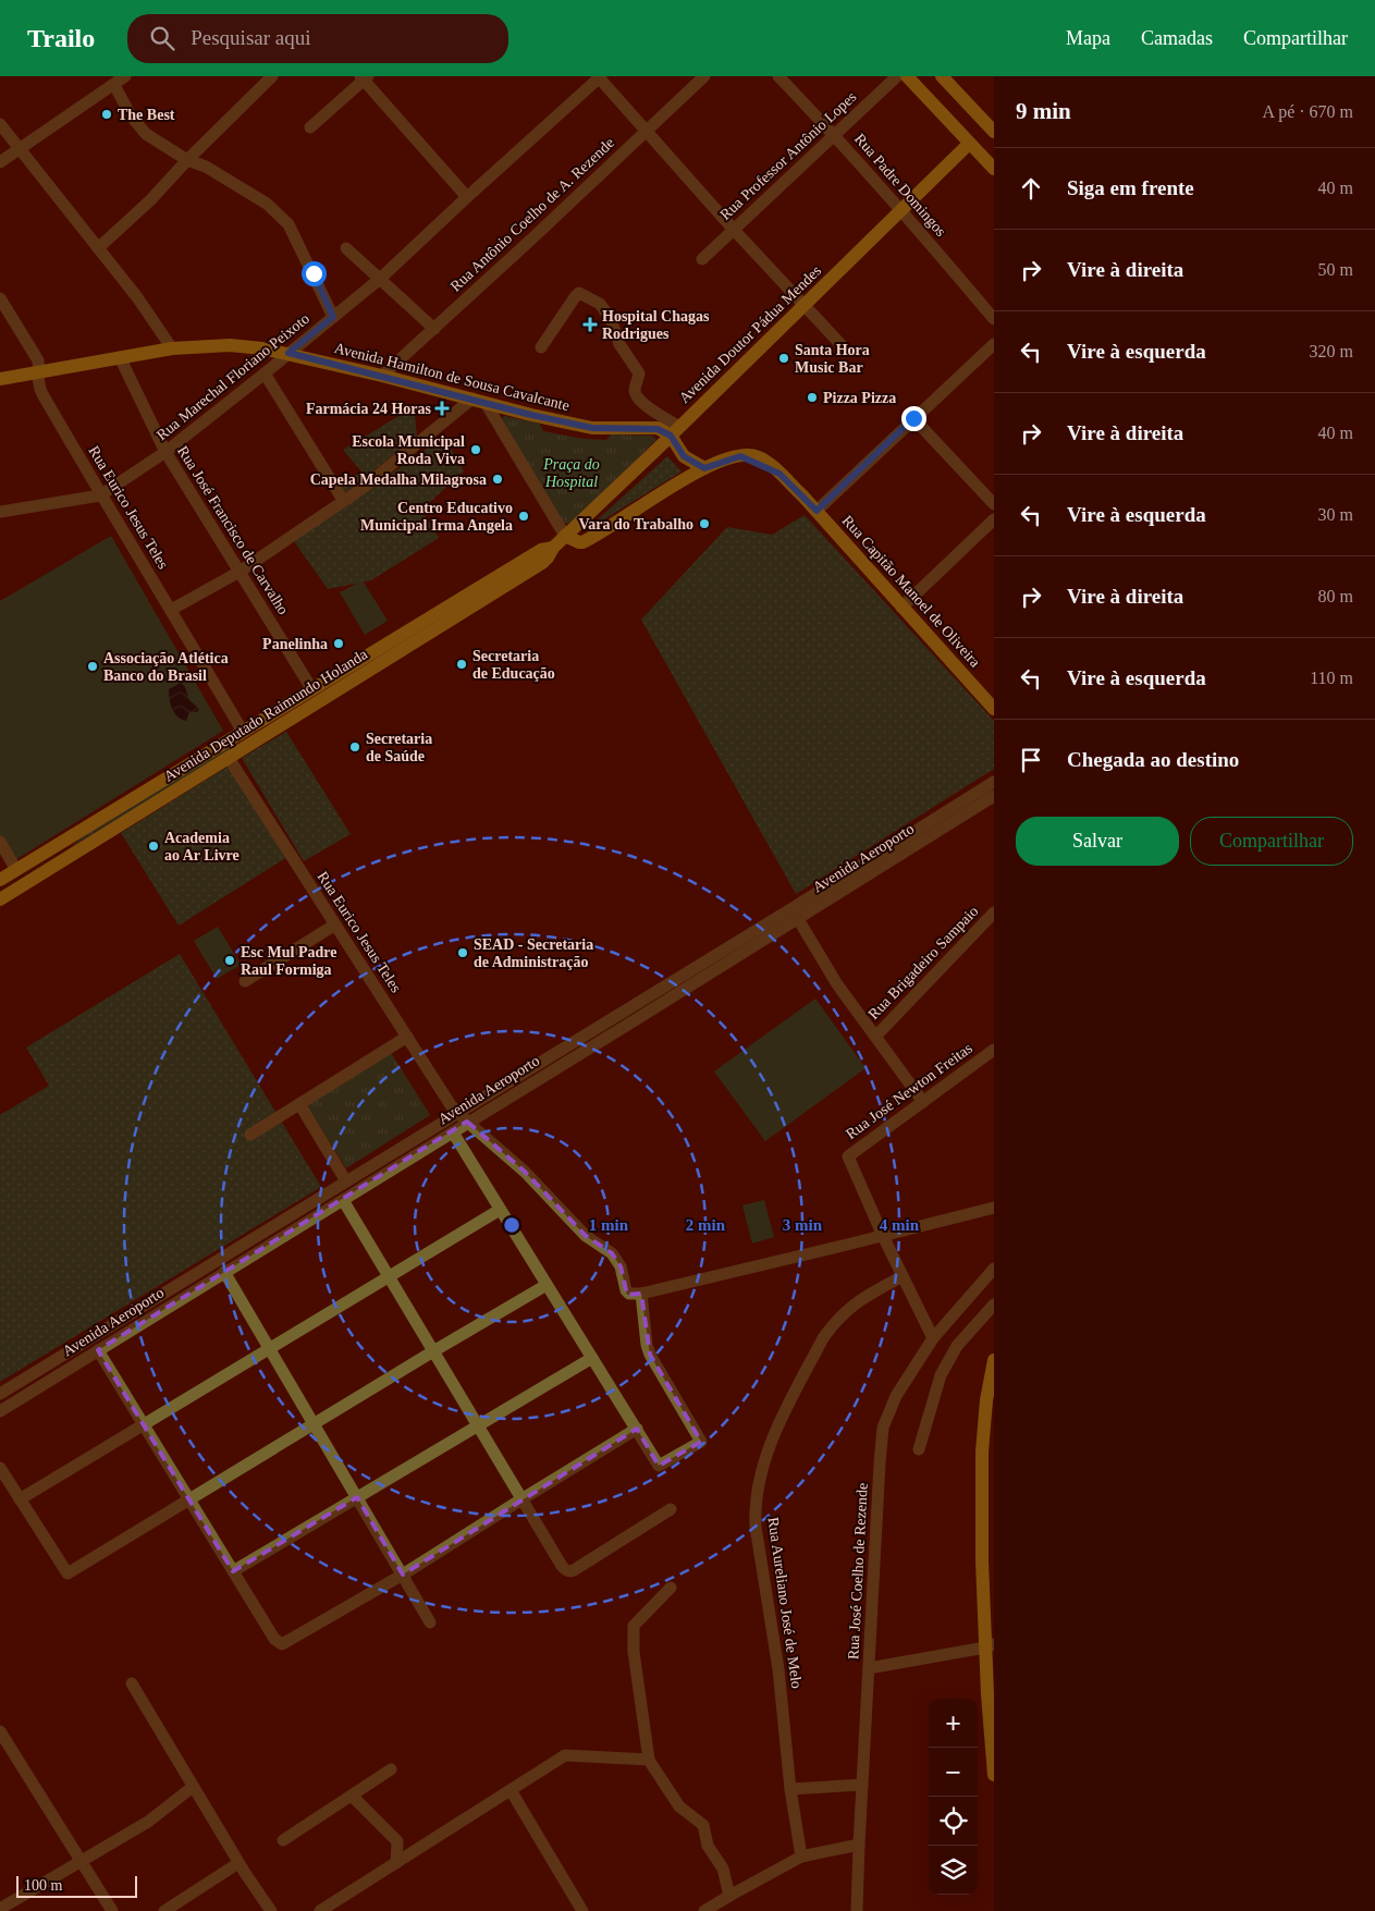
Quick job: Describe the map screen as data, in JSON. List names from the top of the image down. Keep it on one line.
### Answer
{"streets":{"main road":["Avenida Doutor Pádua Mendes","Avenida Hamilton de Sousa Cavalcante","Rua Capitão Manoel de Oliveira","Avenida Deputado Raimundo Holanda"],"street":["Rua Professor Antônio Lopes","Rua Padre Domingos","Rua Antônio Coelho de A. Rezende","Rua Marechal Floriano Peixoto","Rua Eurico Jesus Teles","Rua José Francisco de Carvalho","Avenida Aeroporto","Rua Brigadeiro Sampaio","Rua José Newton Freitas","Rua José Coelho de Rezende","Rua Aureliano José de Melo"]},"crossings":[["Rua Professor Antônio Lopes","Rua Padre Domingos"],["Rua Padre Domingos","Avenida Doutor Pádua Mendes"],["Rua Antônio Coelho de A. Rezende","Avenida Hamilton de Sousa Cavalcante"],["Avenida Doutor Pádua Mendes","Avenida Hamilton de Sousa Cavalcante"],["Avenida Doutor Pádua Mendes","Avenida Deputado Raimundo Holanda"],["Rua Marechal Floriano Peixoto","Avenida Hamilton de Sousa Cavalcante"],["Rua Marechal Floriano Peixoto","Rua Eurico Jesus Teles"],["Rua Marechal Floriano Peixoto","Rua José Francisco de Carvalho"],["Avenida Hamilton de Sousa Cavalcante","Rua Eurico Jesus Teles"],["Avenida Hamilton de Sousa Cavalcante","Rua José Francisco de Carvalho"],["Rua Eurico Jesus Teles","Avenida Deputado Raimundo Holanda"],["Rua Eurico Jesus Teles","Avenida Aeroporto"],["Rua José Francisco de Carvalho","Avenida Deputado Raimundo Holanda"]],"parks":["Praça do Hospital"],"places":{"other":["The Best","Santa Hora Music Bar","Pizza Pizza","Escola Municipal Roda Viva","Capela Medalha Milagrosa","Centro Educativo Municipal Irma Angela","Vara do Trabalho","Panelinha","Secretaria de Educação","Associação Atlética Banco do Brasil","Secretaria de Saúde","Academia ao Ar Livre","SEAD - Secretaria de Administração","Esc Mul Padre Raul Formiga"],"health":["Hospital Chagas Rodrigues","Farmácia 24 Horas"]},"scale_bar":"100 m","page":{"header":"Trailo","search":"Pesquisar aqui","nav":["Mapa","Camadas","Compartilhar"],"heading":["9 min","A pé · 670 m"],"list":[["Siga em frente","40 m"],["Vire à direita","50 m"],["Vire à esquerda","320 m"],["Vire à direita","40 m"],["Vire à esquerda","30 m"],["Vire à direita","80 m"],["Vire à esquerda","110 m"],"Chegada ao destino"],"buttons":["Salvar","Compartilhar"],"map_buttons":["+","−"],"scale":"100 m"},"rings":["1 min","2 min","3 min","4 min"]}
